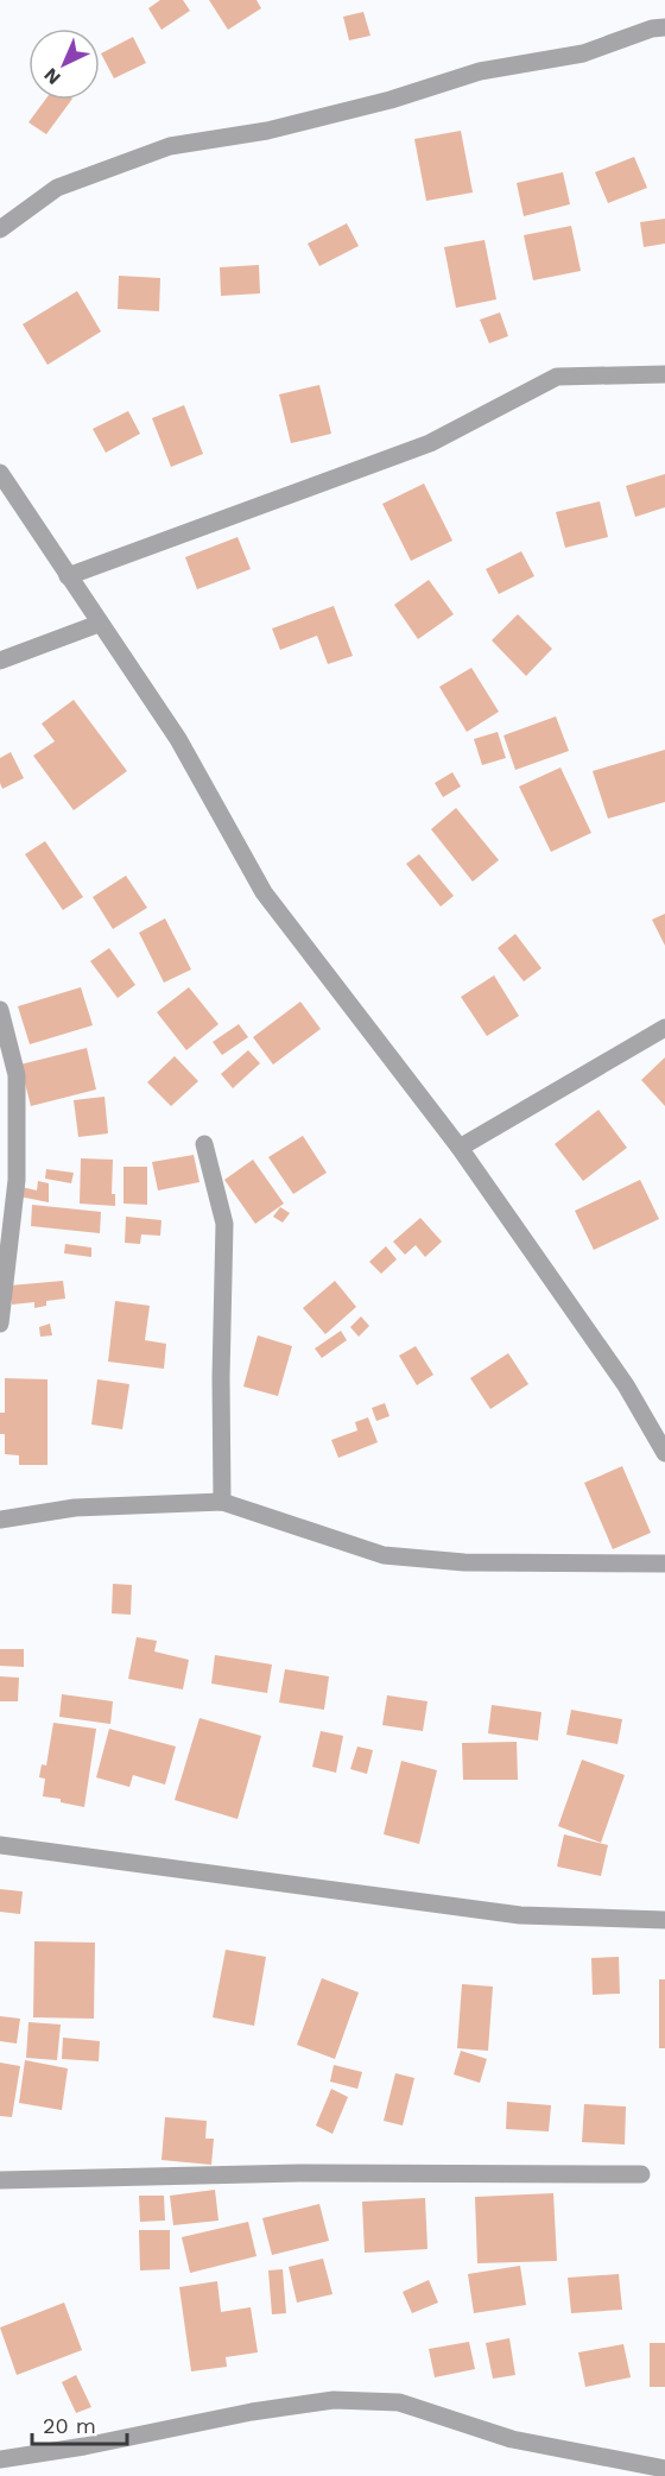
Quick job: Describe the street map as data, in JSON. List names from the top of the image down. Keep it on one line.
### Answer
{"scale_bar":"20 m","north":"bottom left"}
